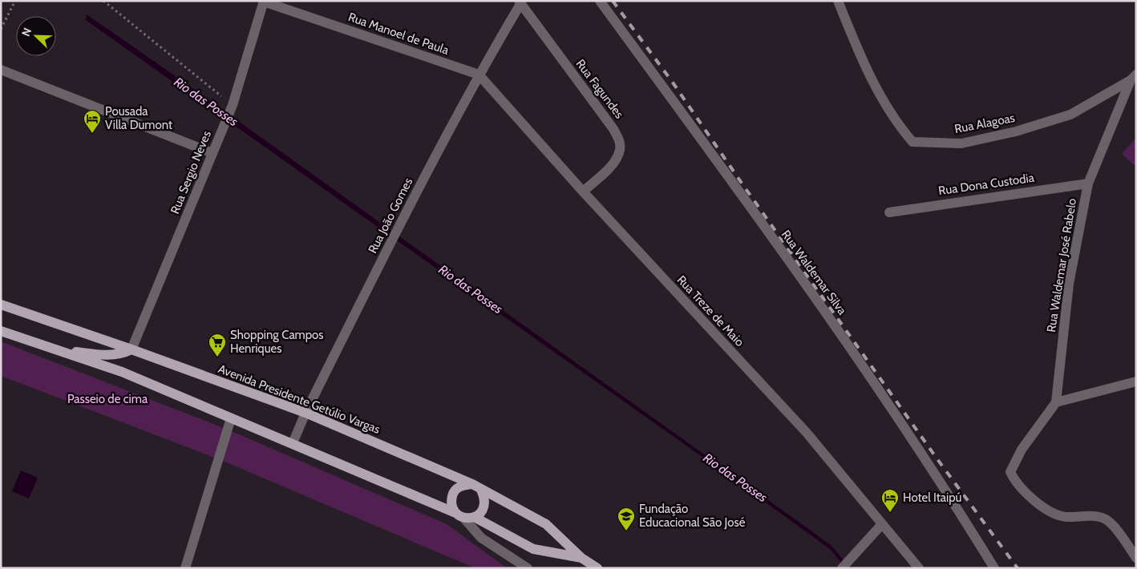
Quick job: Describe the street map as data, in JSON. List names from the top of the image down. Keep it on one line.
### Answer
{"streets":{"main road":["Avenida Presidente Getúlio Vargas"],"street":["Rua Manoel de Paula","Rua Fagundes","Rua Alagoas","Rua Sergio Neves","Rua Dona Custodia","Rua João Gomes","Rua Waldemar José Rabelo","Rua Waldemar Silva","Rua Treze de Maio"]},"crossings":[["Rua Manoel de Paula","Rua Sergio Neves"],["Rua Manoel de Paula","Rua João Gomes"],["Rua Manoel de Paula","Rua Treze de Maio"],["Rua Fagundes","Rua João Gomes"],["Rua Fagundes","Rua Treze de Maio"],["Rua Alagoas","Rua Waldemar José Rabelo"],["Rua Sergio Neves","Avenida Presidente Getúlio Vargas"],["Rua Dona Custodia","Rua Waldemar José Rabelo"],["Rua João Gomes","Rua Treze de Maio"],["Rua João Gomes","Avenida Presidente Getúlio Vargas"]],"water":["Rio das Posses"],"parks":["Passeio de cima"],"places":{"hotel":["Pousada Villa Dumont","Hotel Itaipú"],"supermarket":["Shopping Campos Henriques"],"school or university":["Fundação Educacional São José"]},"north":"top left"}
